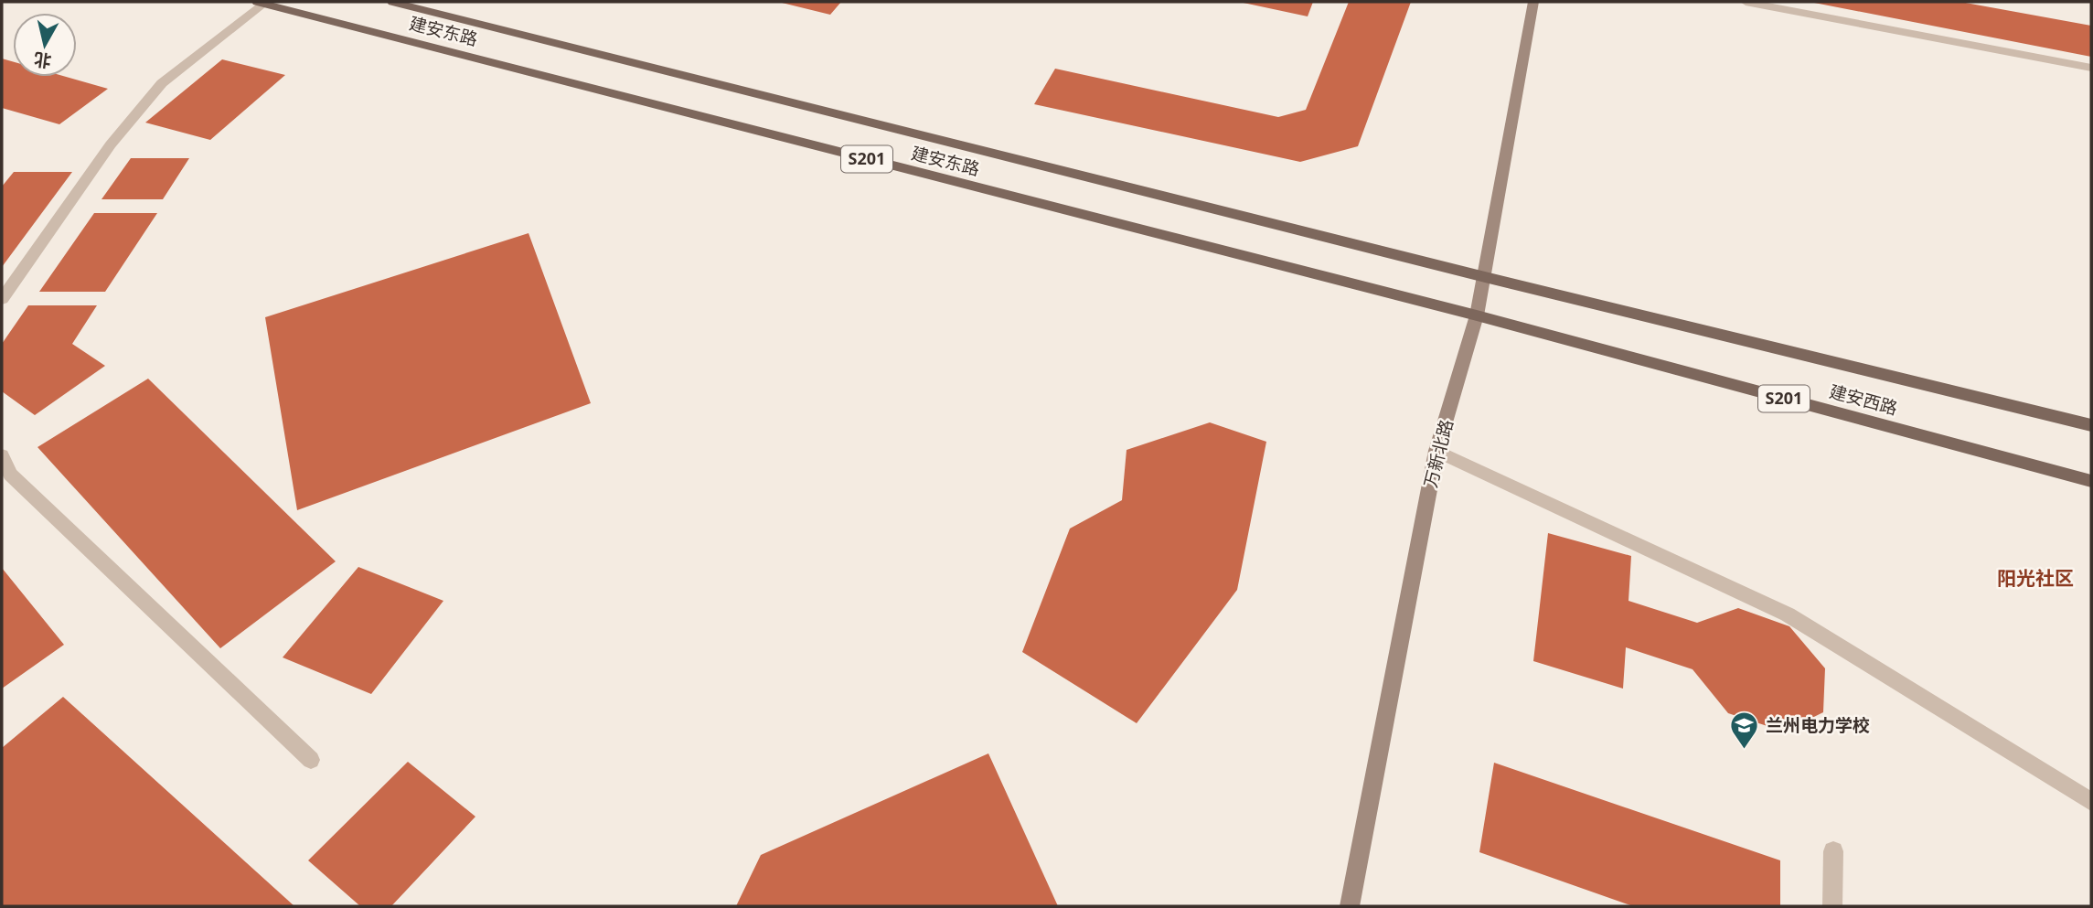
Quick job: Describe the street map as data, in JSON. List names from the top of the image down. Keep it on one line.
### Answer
{"streets":{"main road":["建安东路","S201","建安西路","万新北路"]},"crossings":[["建安东路","建安西路"],["建安东路","万新北路"],["建安西路","万新北路"]],"districts":["阳光社区"],"places":{"school or university":["兰州电力学校"]},"north":"bottom"}
